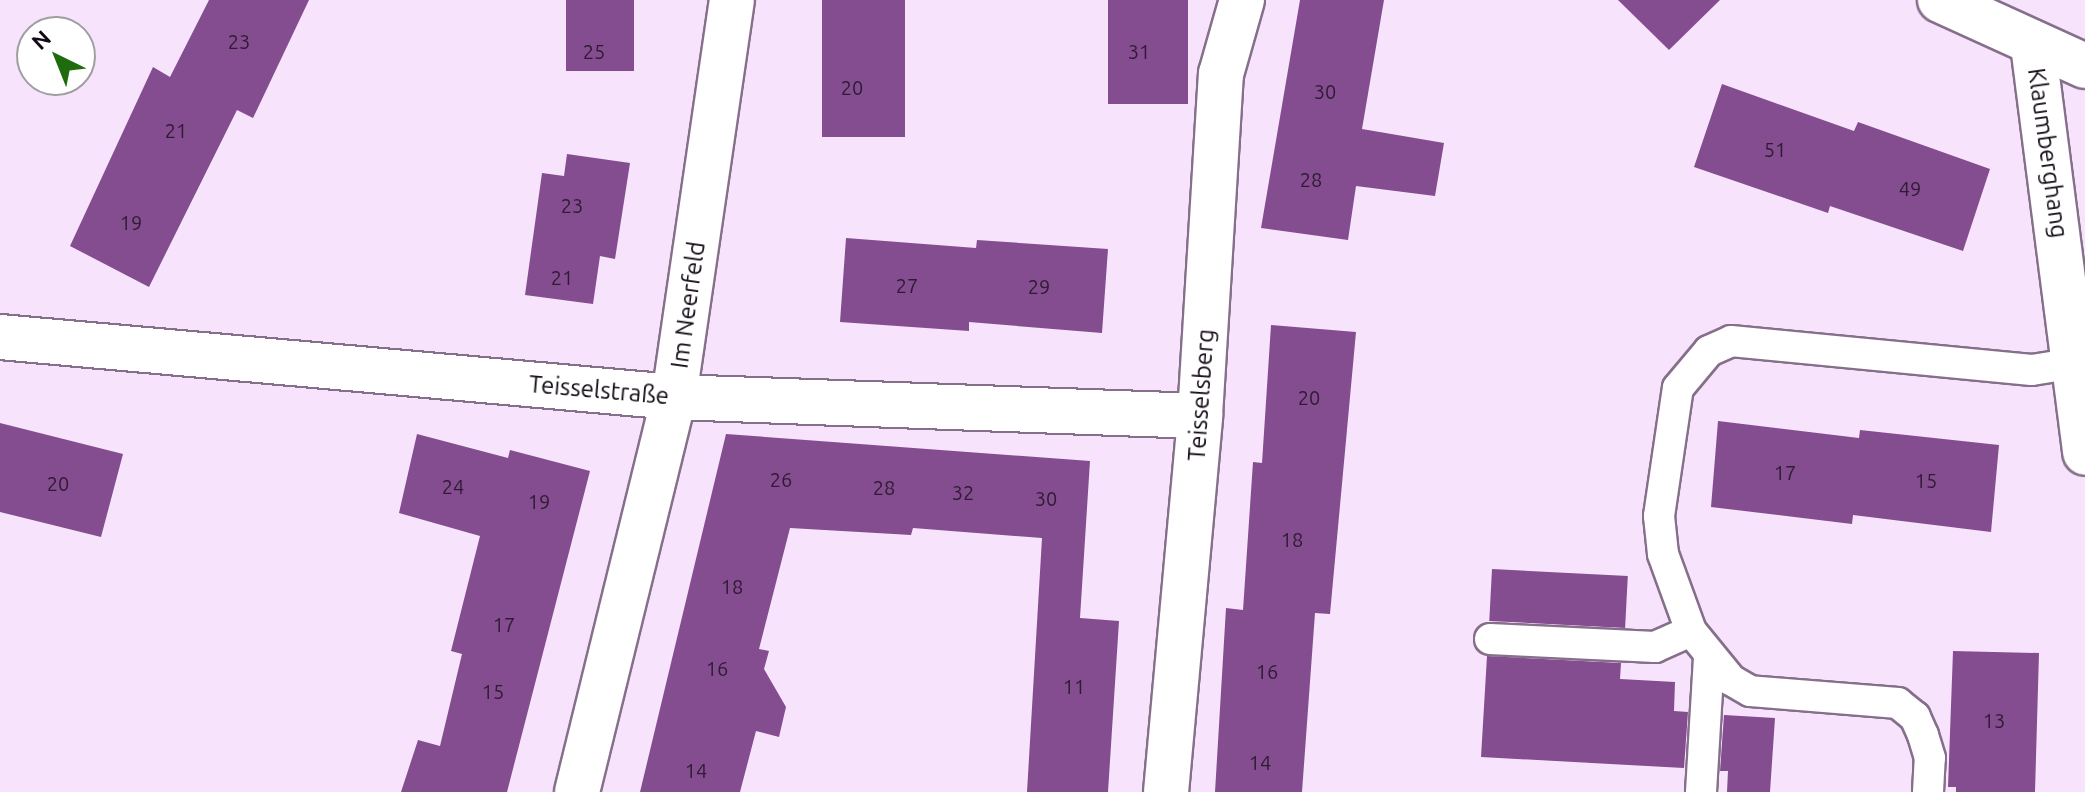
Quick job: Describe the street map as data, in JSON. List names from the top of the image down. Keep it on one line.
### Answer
{"streets":{"street":["Klaumberghang","Im Neerfeld","Teisselstraße","Teisselsberg"]},"crossings":[["Im Neerfeld","Teisselstraße"],["Teisselstraße","Teisselsberg"]],"house_numbers":["23","25","31","20","30","21","51","28","49","23","19","21","27","29","20","17","26","15","20","24","28","32","30","19","18","18","17","16","16","11","15","13","14","14"],"north":"top left"}
